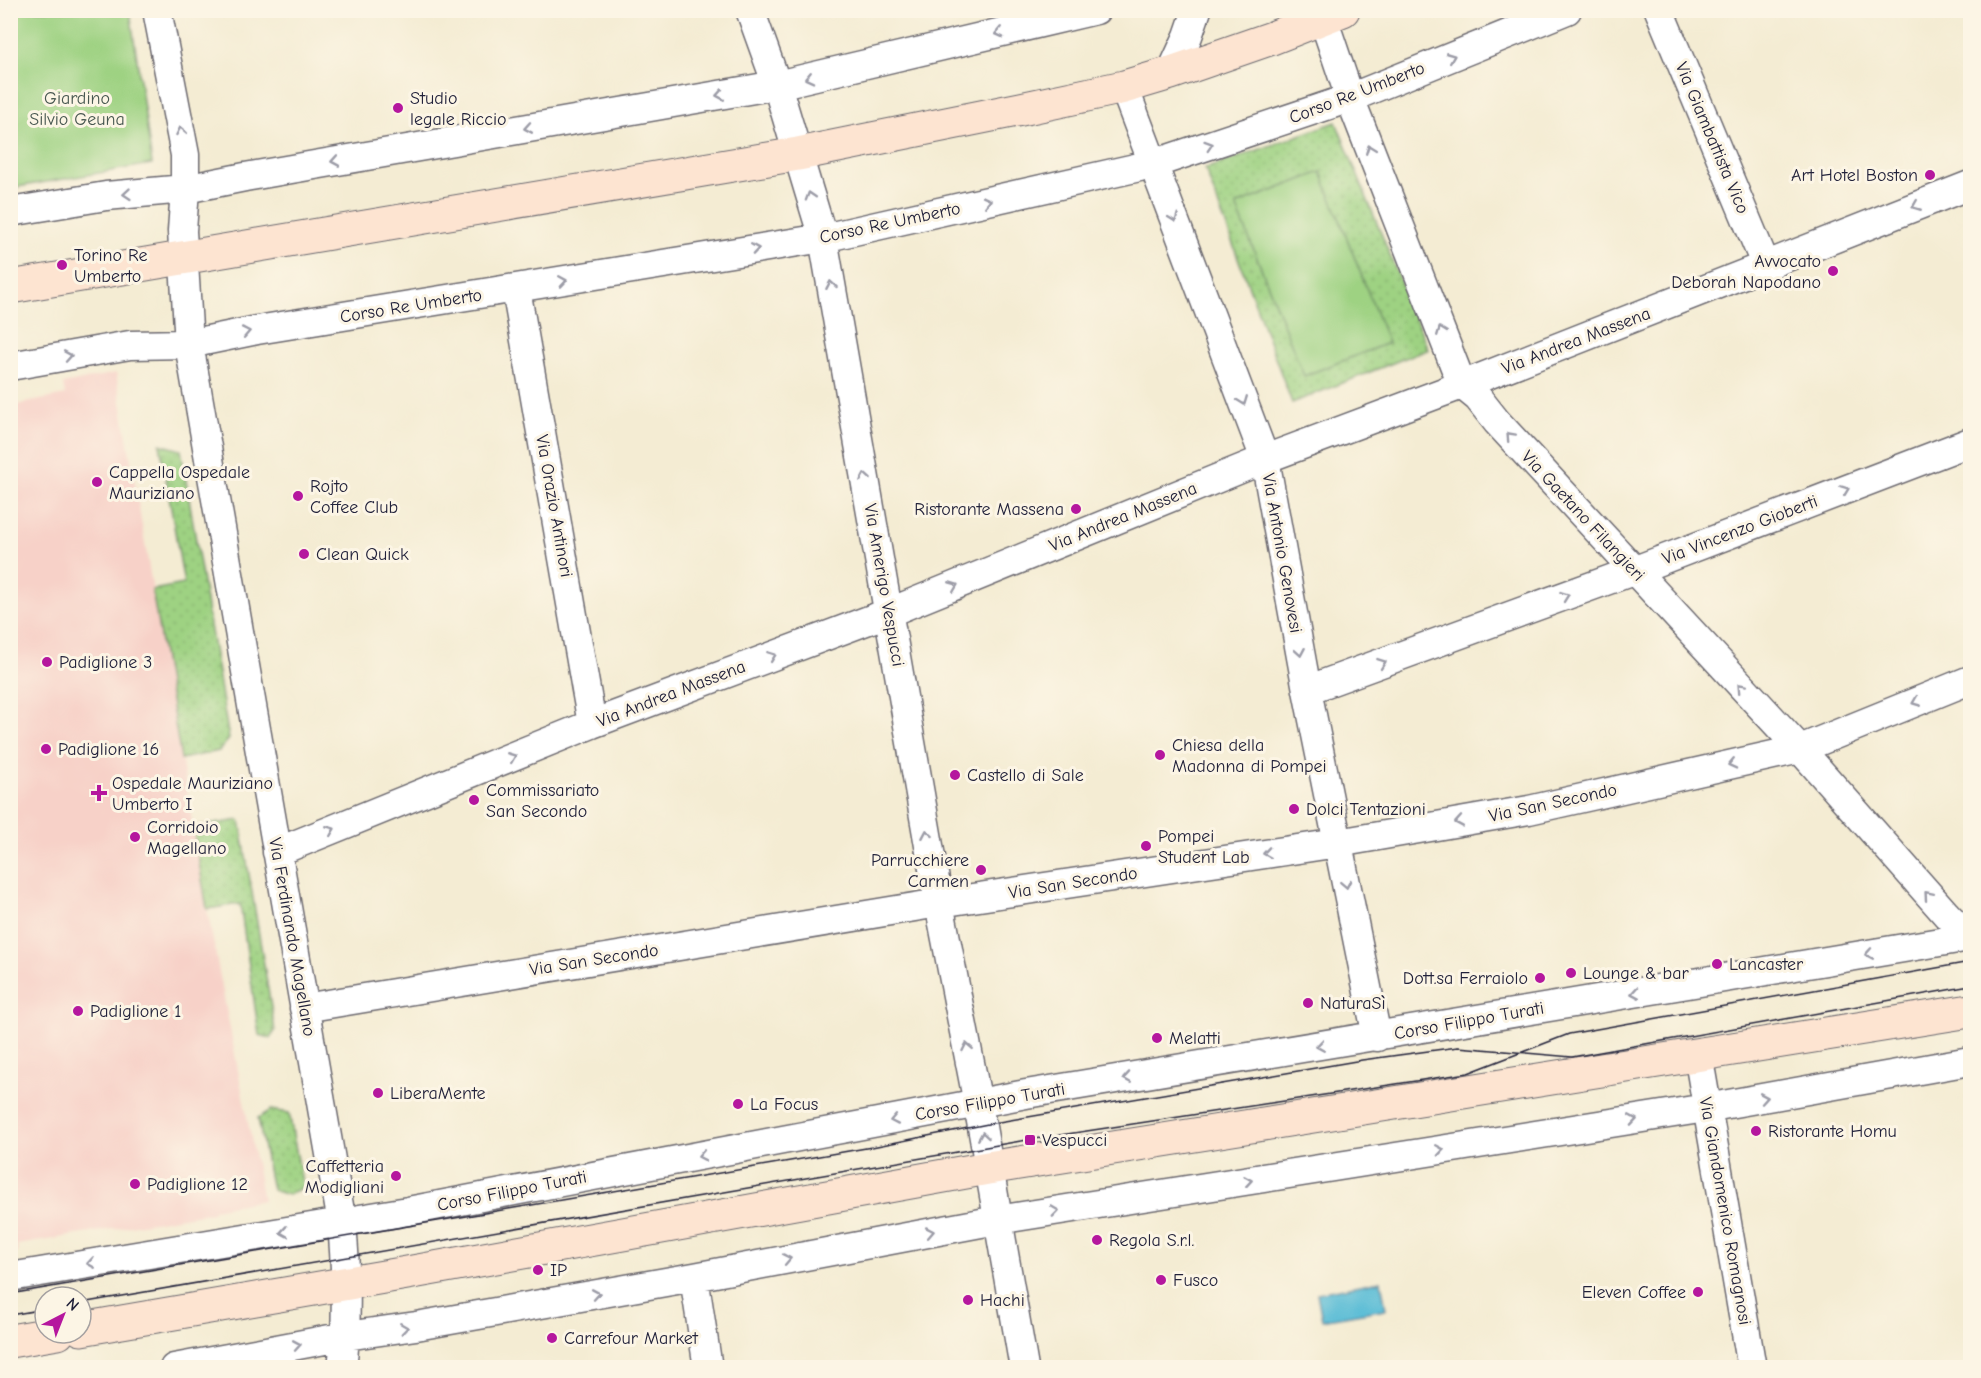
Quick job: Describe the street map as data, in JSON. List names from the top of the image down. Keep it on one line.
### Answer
{"streets":{"street":["Corso Re Umberto","Via Giambattista Vico","Via Andrea Massena","Via Orazio Antinori","Via Gaetano Filangieri","Via Vincenzo Gioberti","Via Antonio Genovesi","Via Amerigo Vespucci","Via San Secondo","Via Ferdinando Magellano","Corso Filippo Turati","Via Giandomenico Romagnosi"]},"crossings":[["Corso Re Umberto","Via Orazio Antinori"],["Corso Re Umberto","Via Gaetano Filangieri"],["Corso Re Umberto","Via Antonio Genovesi"],["Corso Re Umberto","Via Amerigo Vespucci"],["Corso Re Umberto","Via Ferdinando Magellano"],["Via Giambattista Vico","Via Andrea Massena"],["Via Andrea Massena","Via Orazio Antinori"],["Via Andrea Massena","Via Gaetano Filangieri"],["Via Andrea Massena","Via Antonio Genovesi"],["Via Andrea Massena","Via Amerigo Vespucci"],["Via Andrea Massena","Via Ferdinando Magellano"],["Via Gaetano Filangieri","Via Vincenzo Gioberti"],["Via Gaetano Filangieri","Via San Secondo"],["Via Gaetano Filangieri","Corso Filippo Turati"],["Via Vincenzo Gioberti","Via Antonio Genovesi"],["Via Antonio Genovesi","Via San Secondo"],["Via Antonio Genovesi","Corso Filippo Turati"],["Via Amerigo Vespucci","Via San Secondo"],["Via Amerigo Vespucci","Corso Filippo Turati"],["Via San Secondo","Via Ferdinando Magellano"],["Via Ferdinando Magellano","Corso Filippo Turati"]],"one_way":["Via Gaetano Filangieri","Via Vincenzo Gioberti","Via Antonio Genovesi","Via Amerigo Vespucci","Via San Secondo"],"parks":["Giardino Silvio Geuna"],"places":{"other":["Studio legale Riccio","Art Hotel Boston","Torino Re Umberto","Avvocato Deborah Napodano","Cappella Ospedale Mauriziano","Rojto Coffee Club","Ristorante Massena","Clean Quick","Padiglione 3","Padiglione 16","Chiesa della Madonna di Pompei","Castello di Sale","Commissariato San Secondo","Dolci Tentazioni","Corridoio Magellano","Pompei Student Lab","Parrucchiere Carmen","Lancaster","Lounge & bar","Dott.sa Ferraiolo","NaturaSì","Padiglione 1","Melatti","LiberaMente","La Focus","Ristorante Homu","Caffetteria Modigliani","Padiglione 12","Regola S.r.l.","IP","Fusco","Eleven Coffee","Hachi","Carrefour Market"],"health":["Ospedale Mauriziano Umberto I"],"transit":["Vespucci"]},"north":"top right"}
